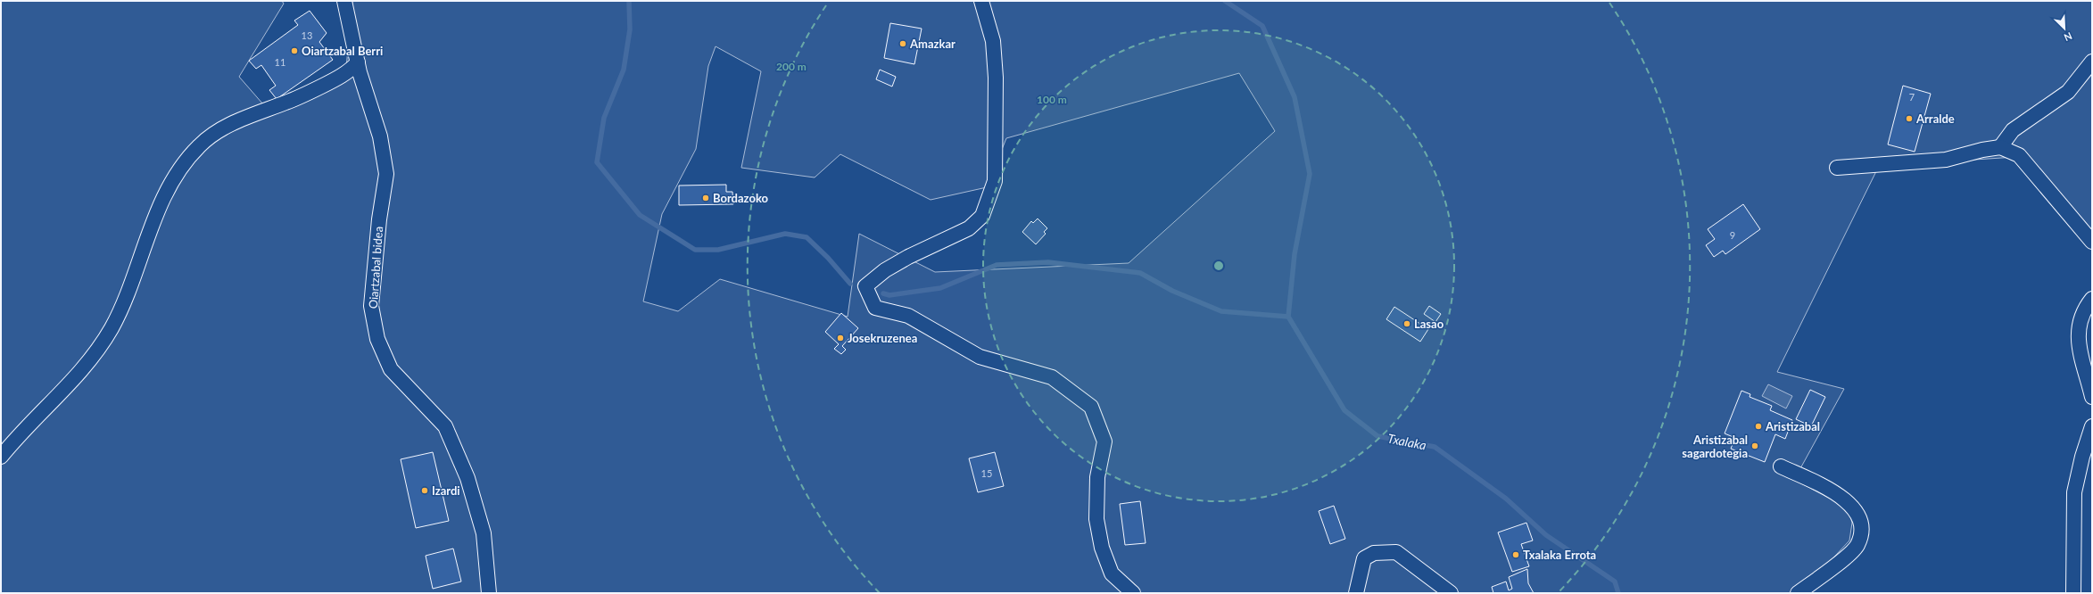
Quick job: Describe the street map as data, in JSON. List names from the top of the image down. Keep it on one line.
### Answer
{"streets":{"street":["Oiartzabal bidea"]},"water":["Txalaka"],"places":["Amazkar","Oiartzabal Berri","Arralde","Bordazoko","Lasao","Josekruzenea","Aristizabal","Aristizabal sagardotegia","Izardi","Txalaka Errota"],"house_numbers":["13","11","7","9","15"],"north":"bottom right","rings":["200 m","100 m"]}
